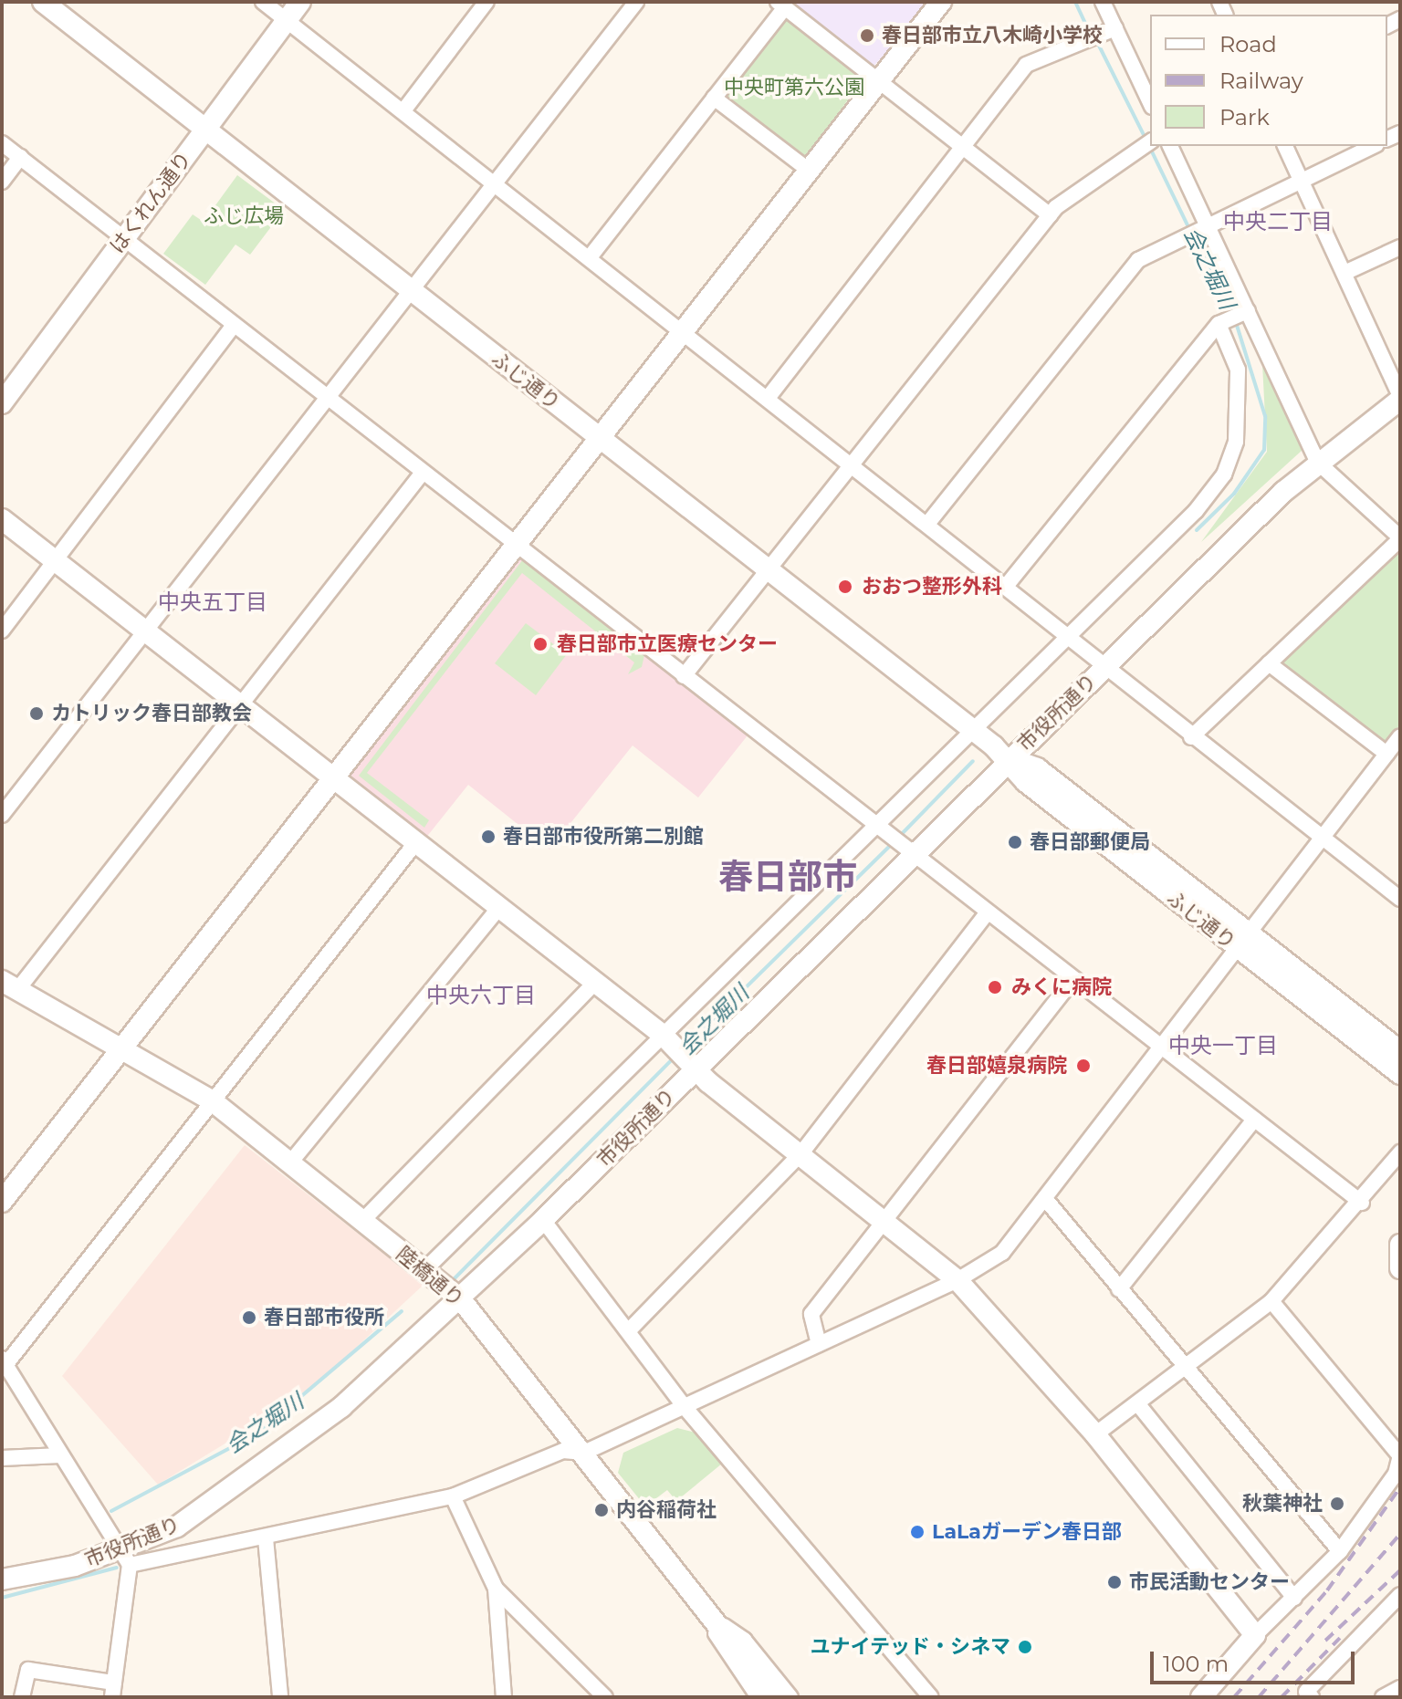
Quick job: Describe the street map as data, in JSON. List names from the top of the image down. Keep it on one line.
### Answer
{"streets":{"street":["はくれん通り","ふじ通り","市役所通り","陸橋通り"]},"crossings":[["はくれん通り","ふじ通り"],["ふじ通り","市役所通り"],["市役所通り","陸橋通り"]],"districts":["中央二丁目","中央五丁目","春日部市","中央六丁目","中央一丁目"],"water":["会之堀川"],"parks":["中央町第六公園","ふじ広場"],"places":["春日部市立八木崎小学校","おおつ整形外科","春日部市立医療センター","カトリック春日部教会","春日部市役所第二別館","春日部郵便局","みくに病院","春日部嬉泉病院","春日部市役所","秋葉神社","内谷稲荷社","LaLaガーデン春日部","市民活動センター","ユナイテッド・シネマ"],"legend":["Road","Railway","Park"],"scale_bar":"100 m"}
